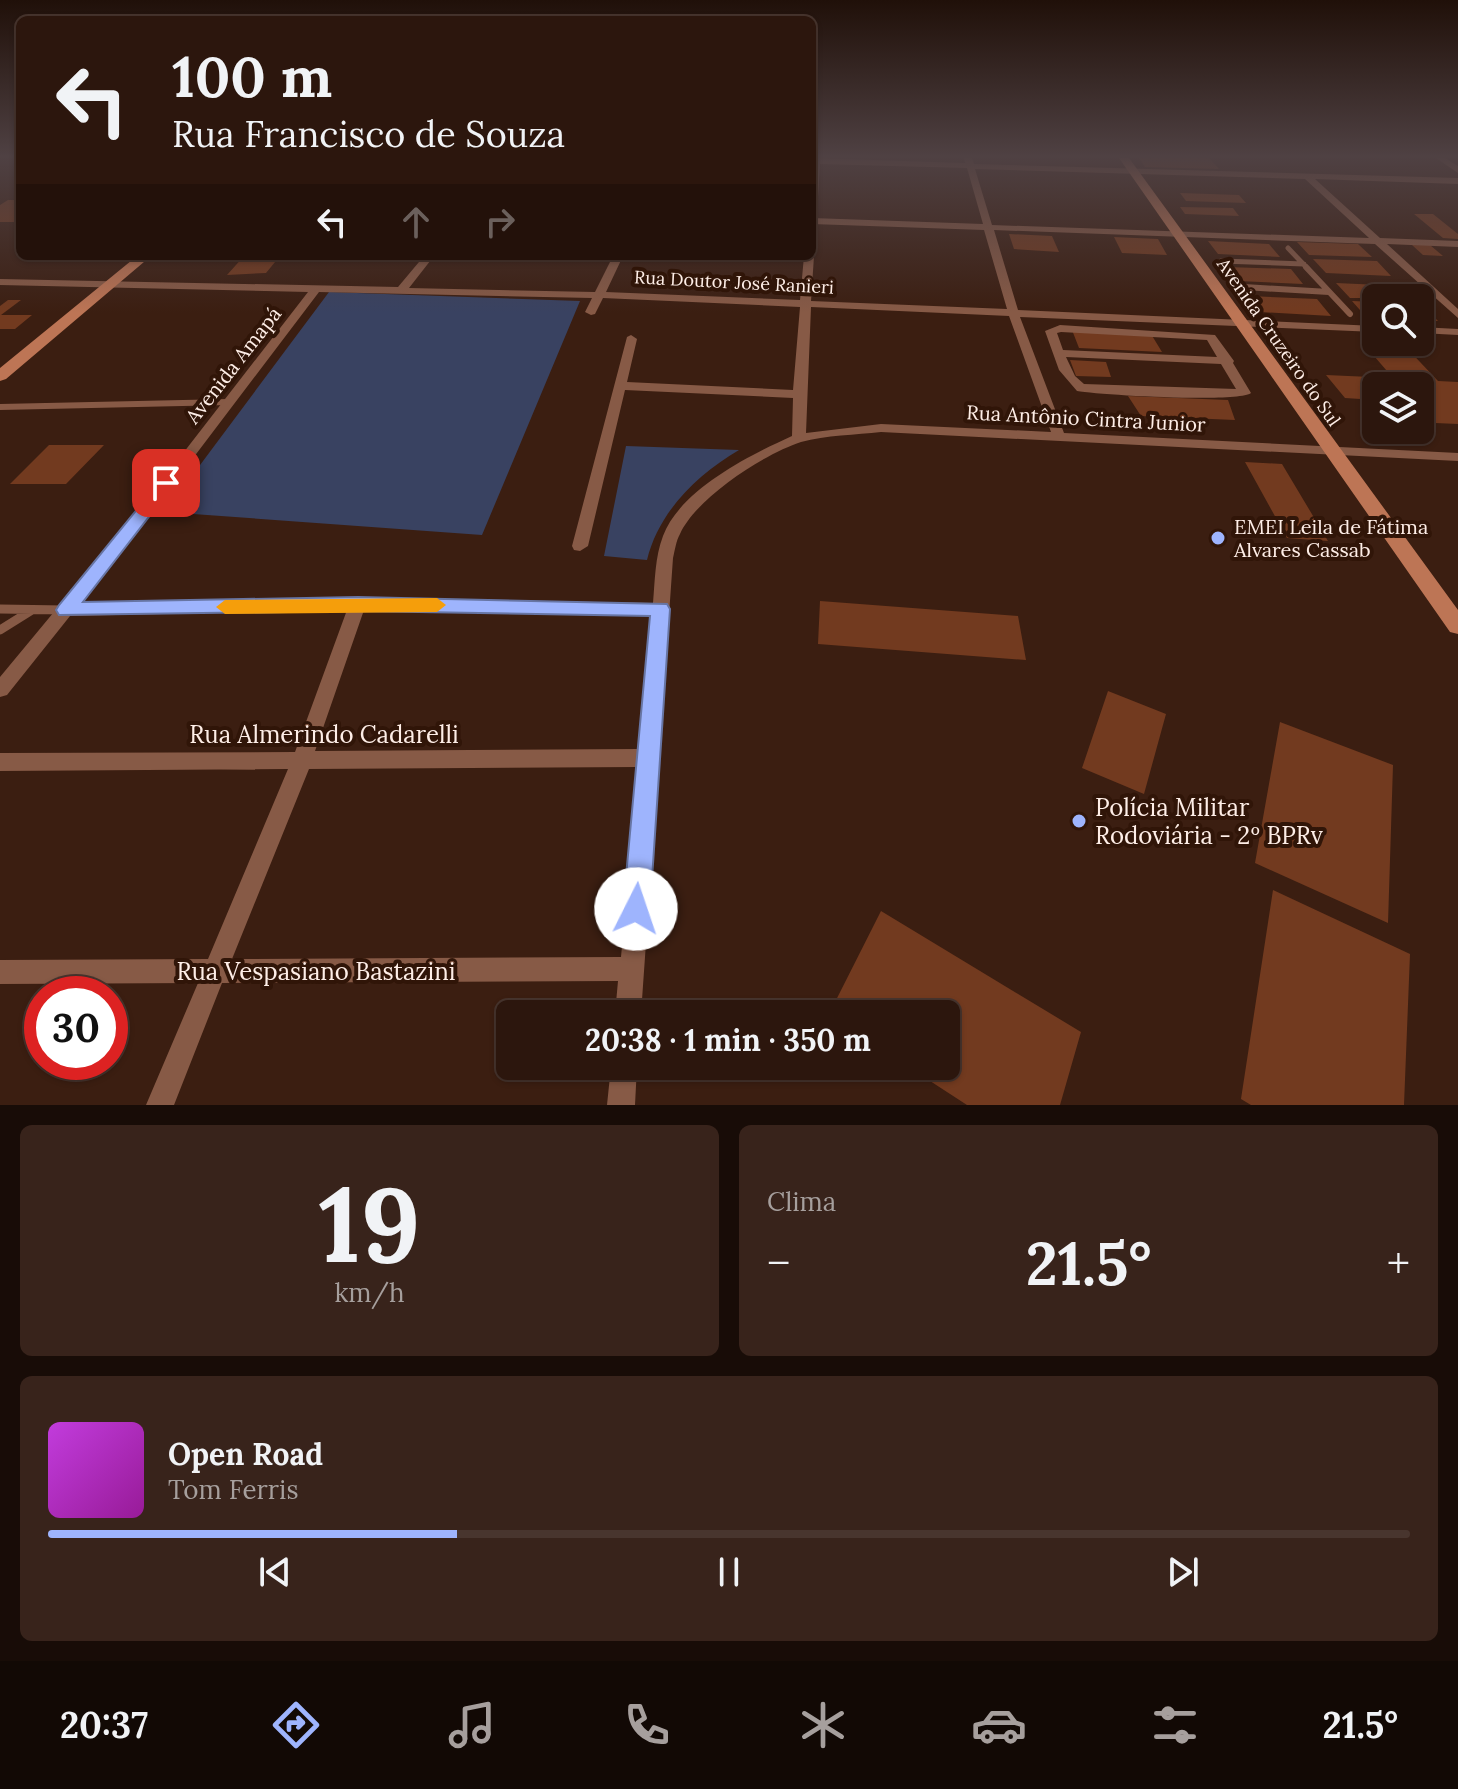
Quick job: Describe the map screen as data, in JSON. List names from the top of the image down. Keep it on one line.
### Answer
{"streets":{"street":["Rua Doutor José Ranieri","Avenida Cruzeiro do Sul","Avenida Amapá","Rua Antônio Cintra Junior","Rua Almerindo Cadarelli","Rua Vespasiano Bastazini"]},"crossings":[["Rua Doutor José Ranieri","Avenida Cruzeiro do Sul"],["Rua Doutor José Ranieri","Avenida Amapá"],["Avenida Cruzeiro do Sul","Rua Antônio Cintra Junior"],["Rua Antônio Cintra Junior","Rua Almerindo Cadarelli"],["Rua Antônio Cintra Junior","Rua Vespasiano Bastazini"]],"places":["EMEI Leila de Fátima Alvares Cassab","Polícia Militar Rodoviária - 2º BPRv"],"page":{"turn":["100 m","Rua Francisco de Souza"],"limit":"30","trip":"20:38 · 1 min · 350 m","tile":[["19","km/h"],"Clima"],"heat":["−","21.5°","+"],"song":["Open Road","Tom Ferris"],"tabs":["20:37","21.5°"]}}
